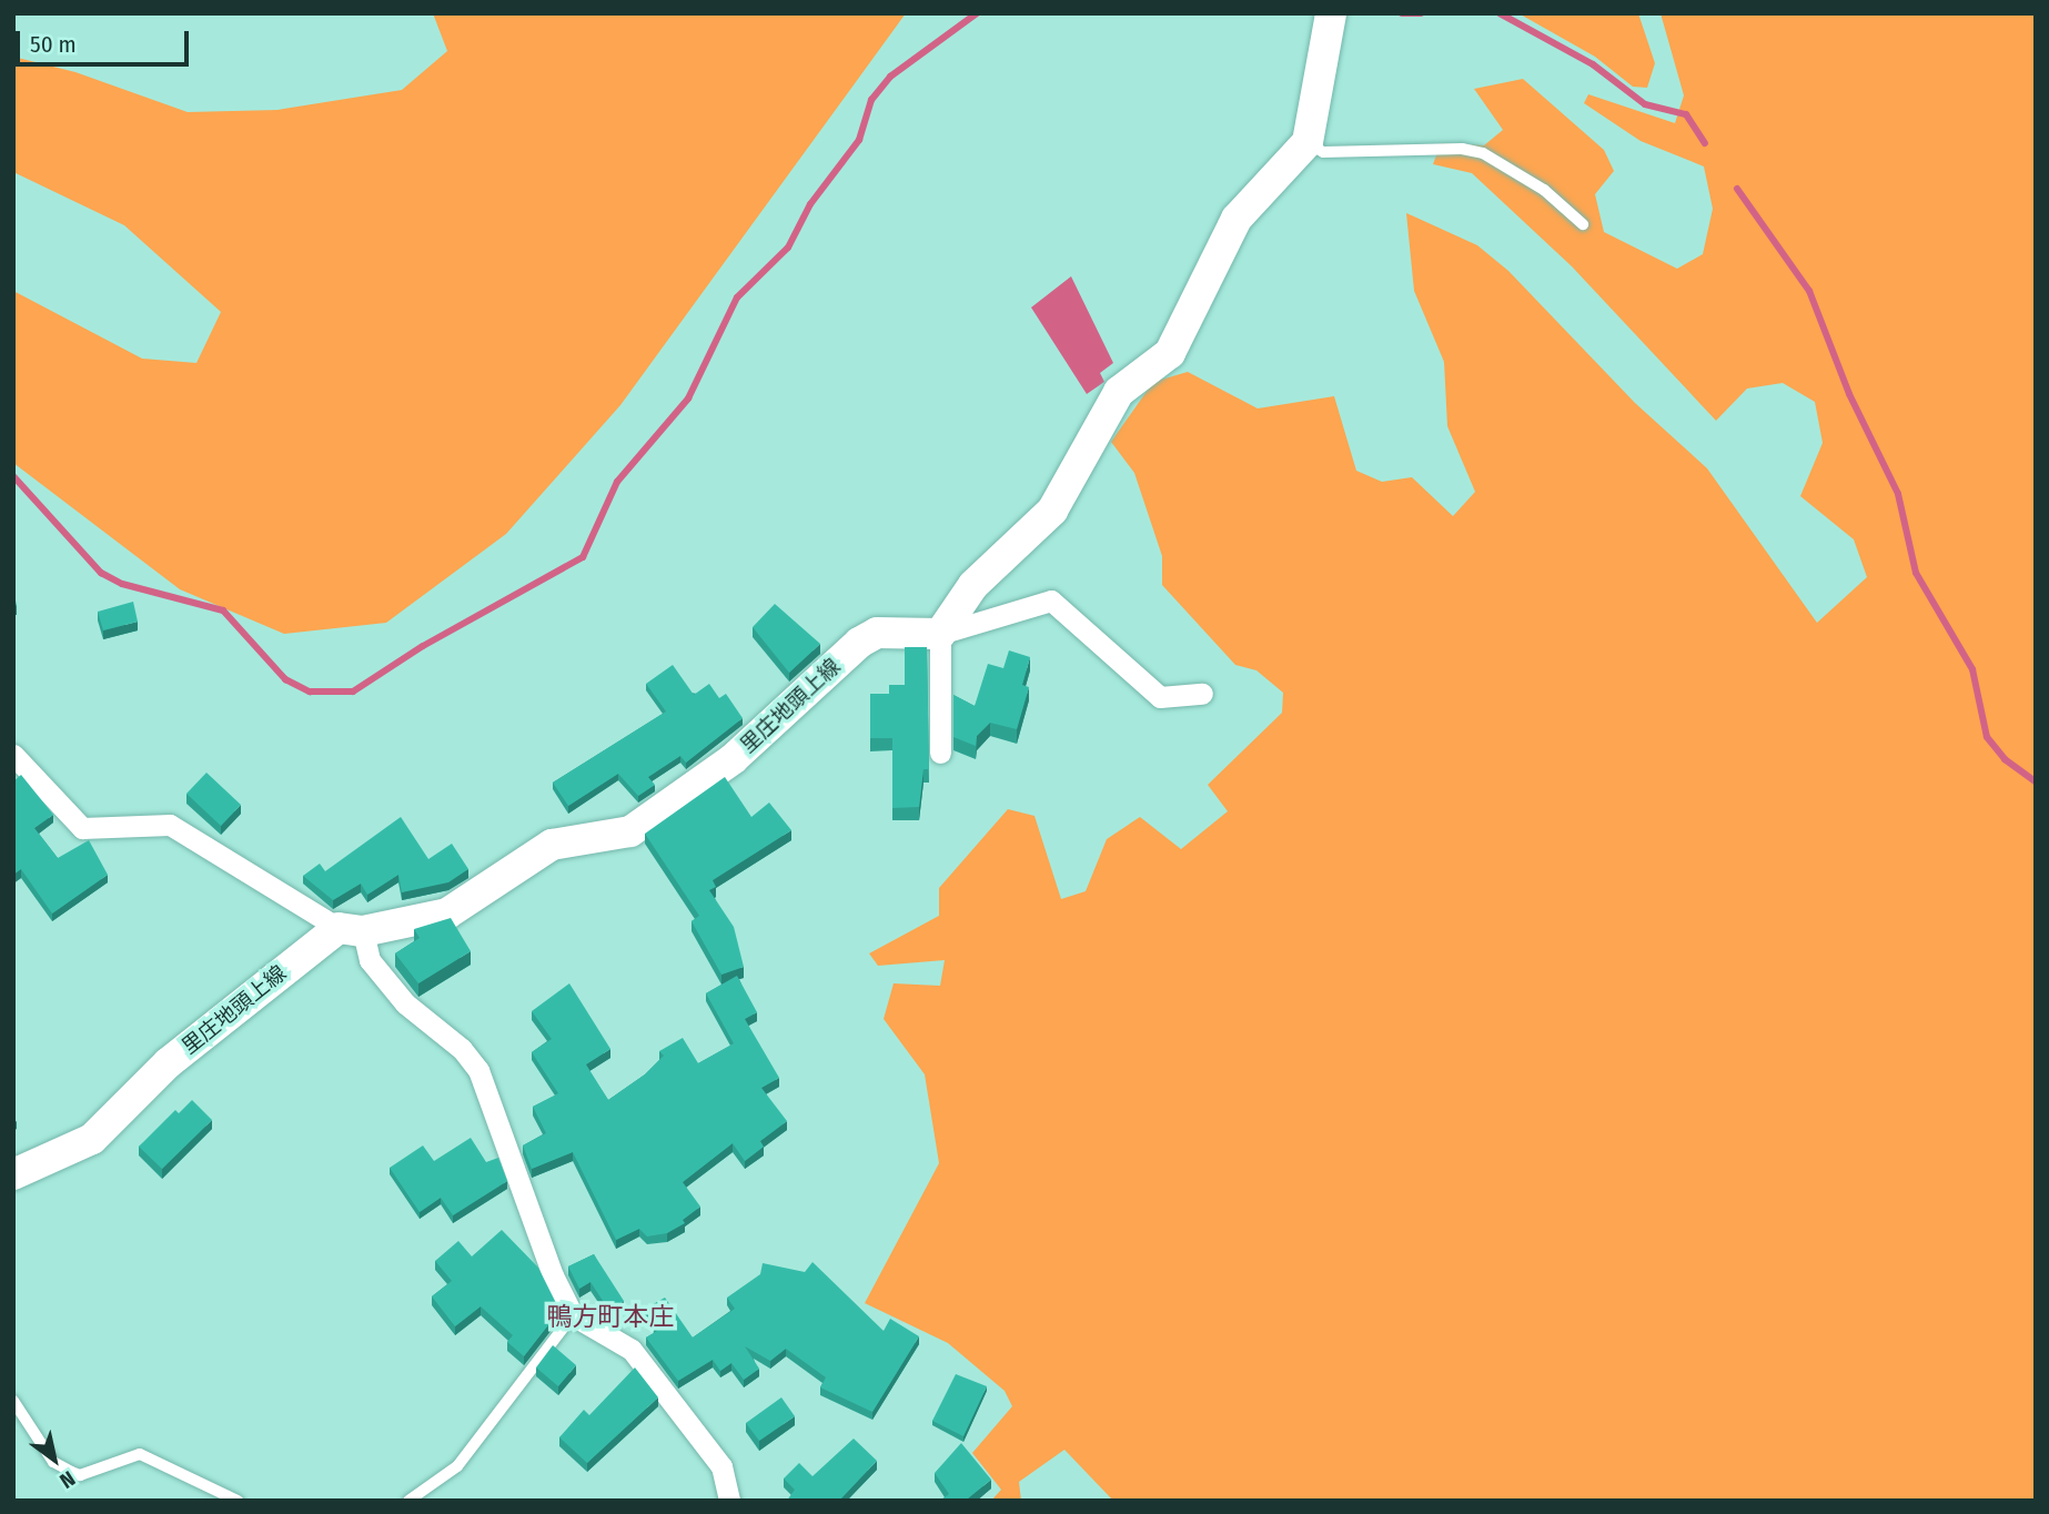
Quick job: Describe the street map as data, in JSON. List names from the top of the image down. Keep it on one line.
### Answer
{"streets":{"main road":["里庄地頭上線"]},"districts":["鴨方町本庄"],"scale_bar":"50 m","north":"bottom right"}
